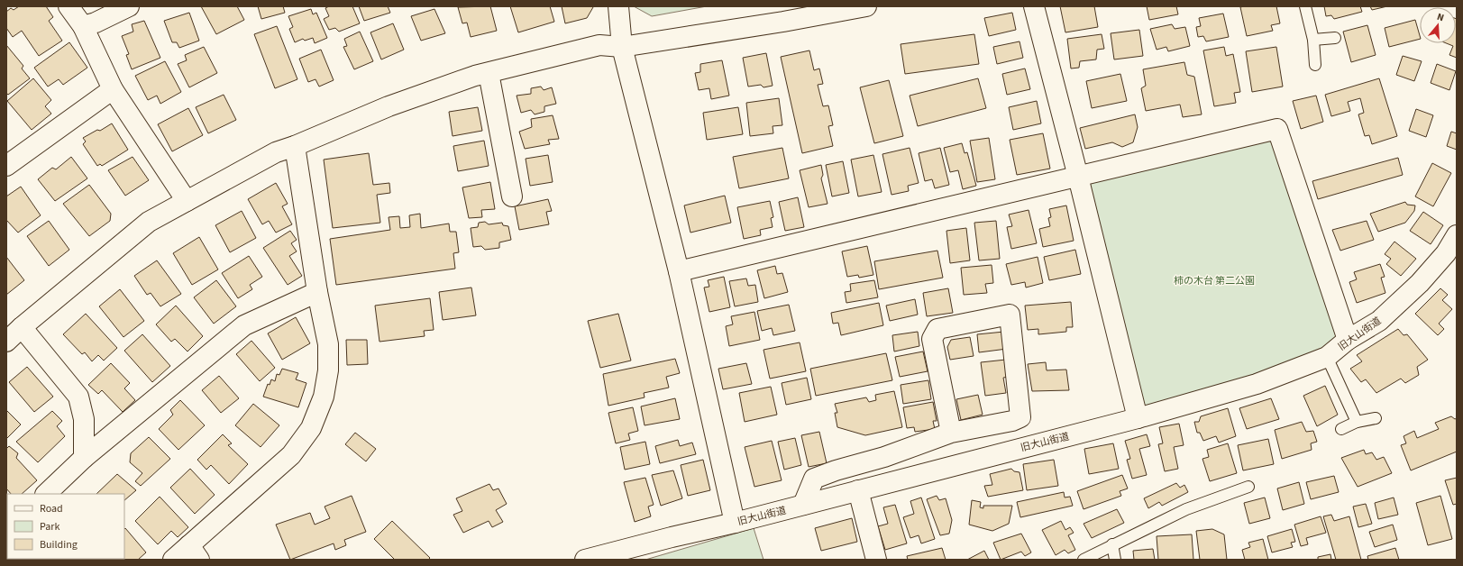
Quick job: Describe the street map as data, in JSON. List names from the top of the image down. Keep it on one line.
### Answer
{"streets":{"street":["旧大山街道"]},"parks":["柿の木台 第二公園"],"legend":["Road","Park","Building"],"north":"top"}
